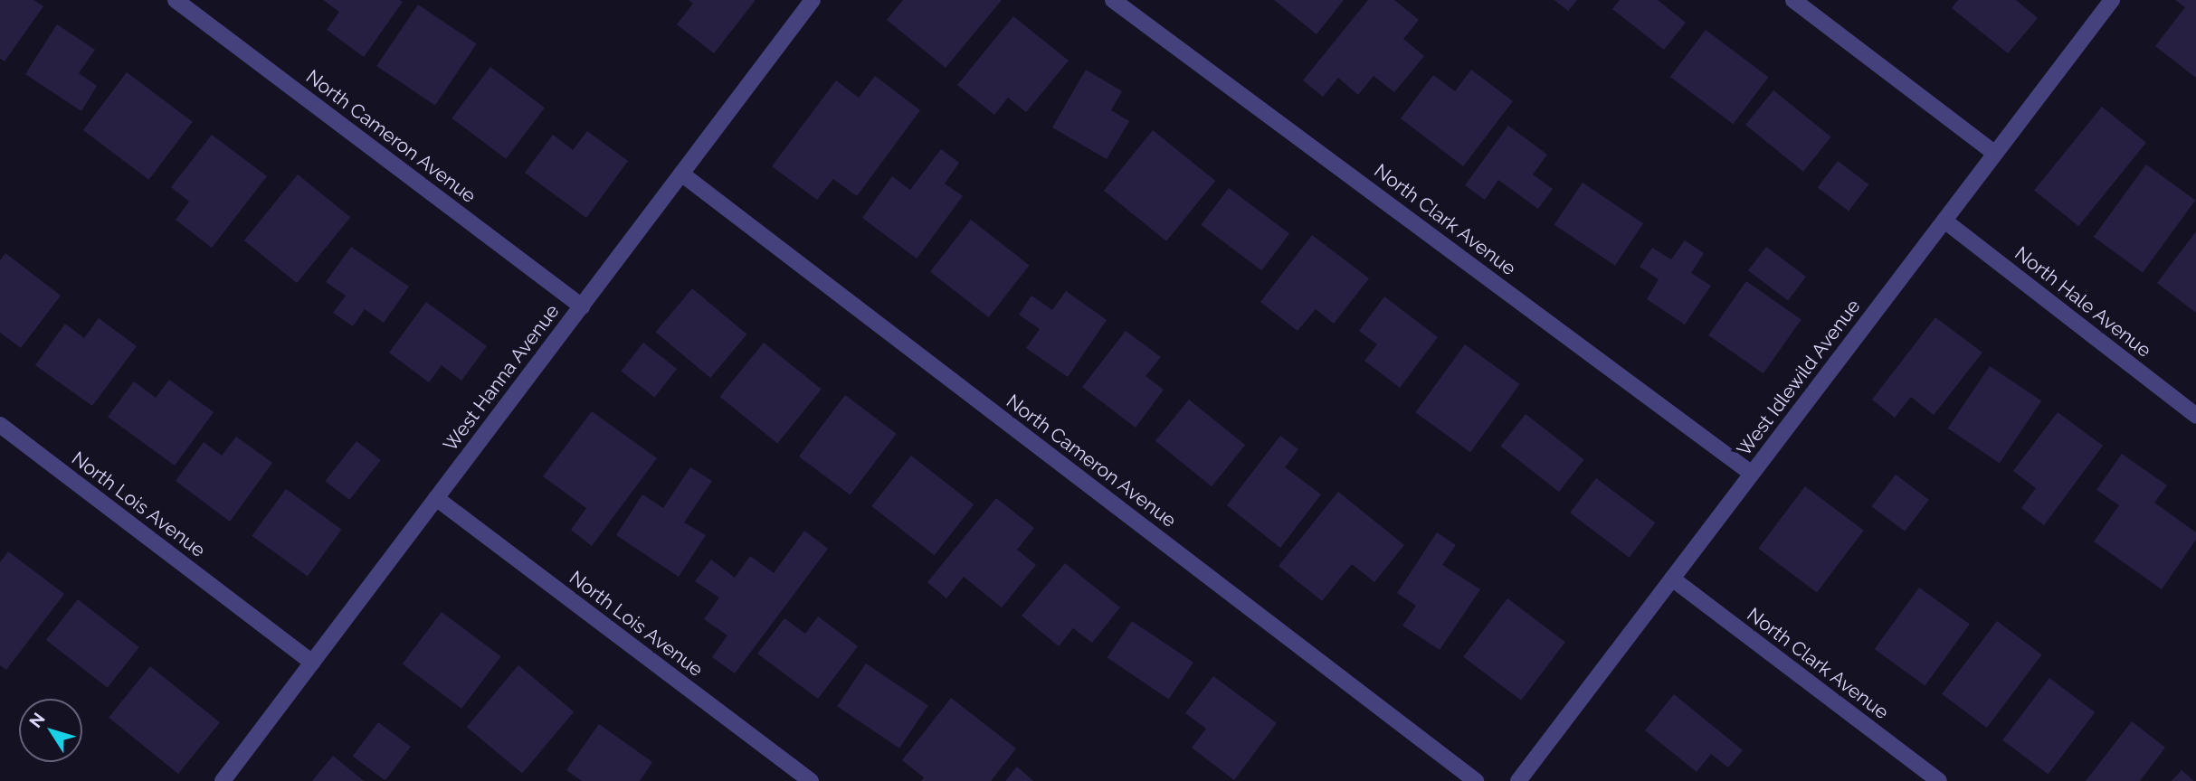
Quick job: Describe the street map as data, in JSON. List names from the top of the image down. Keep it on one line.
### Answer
{"streets":{"street":["North Cameron Avenue","North Clark Avenue","North Hale Avenue","West Hanna Avenue","West Idlewild Avenue","North Lois Avenue"]},"crossings":[["North Cameron Avenue","West Hanna Avenue"],["North Clark Avenue","West Idlewild Avenue"],["North Hale Avenue","West Idlewild Avenue"],["West Hanna Avenue","North Lois Avenue"]],"north":"top left"}
